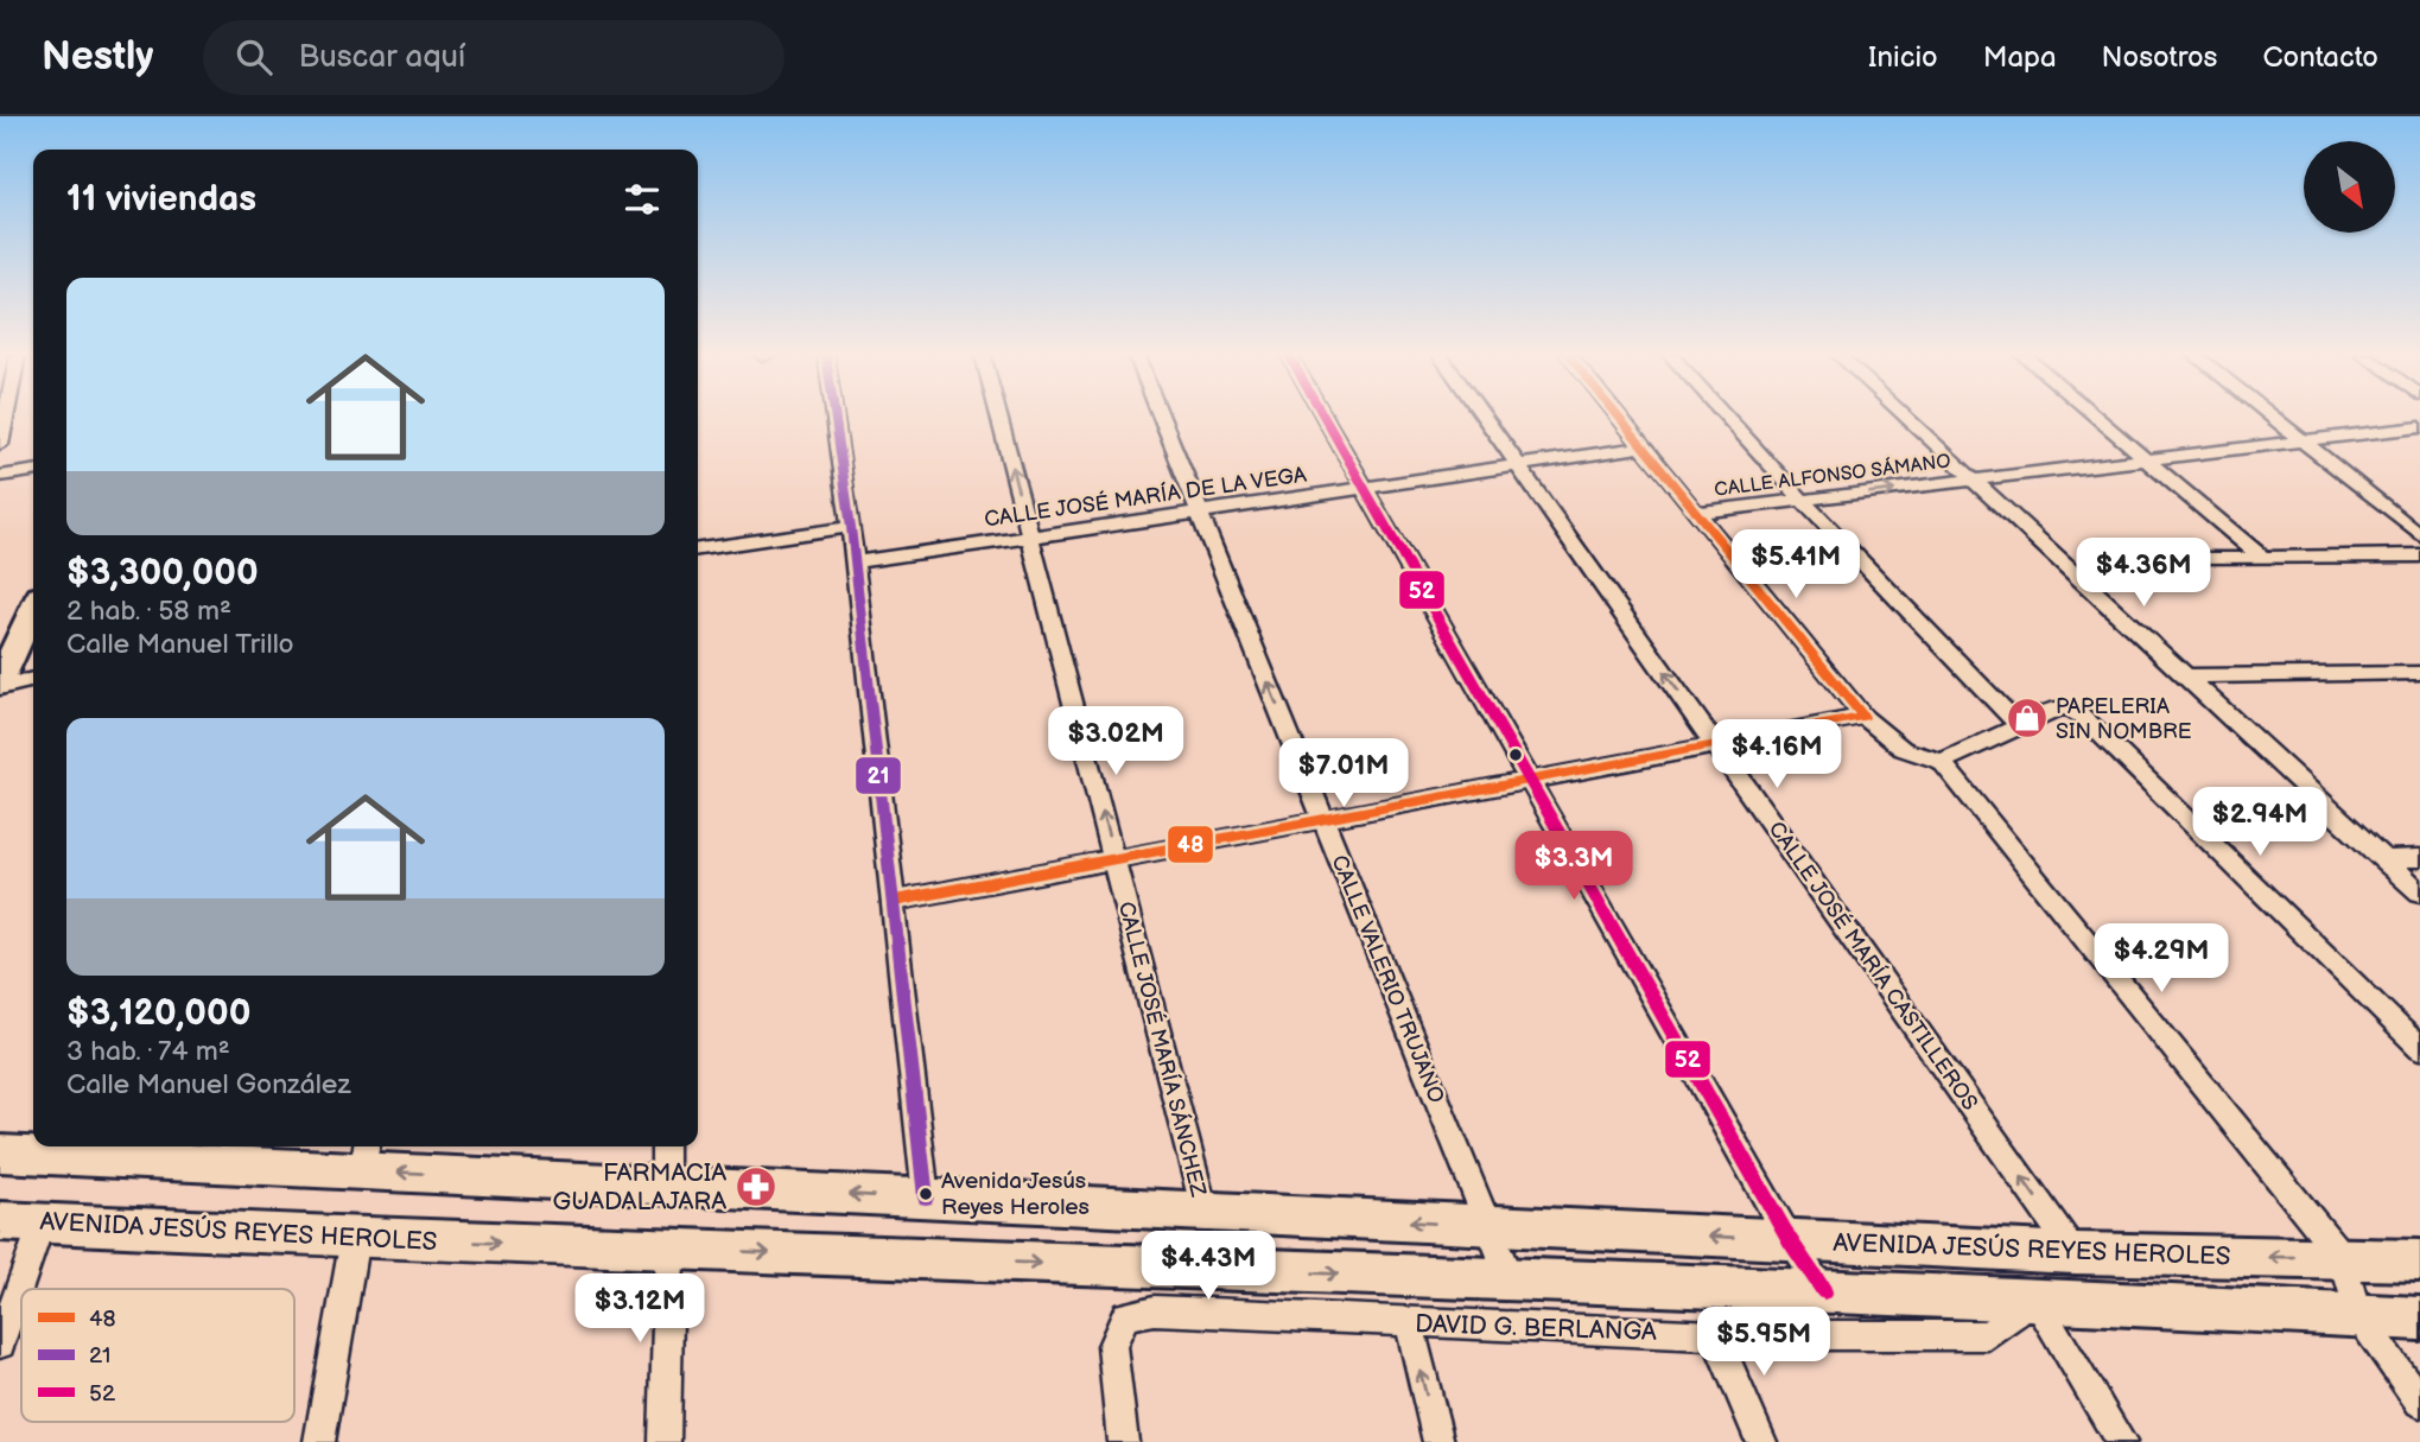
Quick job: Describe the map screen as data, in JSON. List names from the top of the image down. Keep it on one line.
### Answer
{"streets":{"street":["CALLE ALFONSO SÁMANO","CALLE JOSÉ MARÍA DE LA VEGA","CALLE JOSÉ MARÍA CASTILLEROS","CALLE VALERIO TRUJANO","CALLE JOSÉ MARÍA SÁNCHEZ","AVENIDA JESÚS REYES HEROLES","DAVID G. BERLANGA"]},"crossings":[["CALLE JOSÉ MARÍA DE LA VEGA","CALLE JOSÉ MARÍA CASTILLEROS"],["CALLE JOSÉ MARÍA DE LA VEGA","CALLE VALERIO TRUJANO"],["CALLE JOSÉ MARÍA DE LA VEGA","CALLE JOSÉ MARÍA SÁNCHEZ"],["CALLE JOSÉ MARÍA CASTILLEROS","AVENIDA JESÚS REYES HEROLES"],["CALLE VALERIO TRUJANO","AVENIDA JESÚS REYES HEROLES"],["CALLE JOSÉ MARÍA SÁNCHEZ","AVENIDA JESÚS REYES HEROLES"],["AVENIDA JESÚS REYES HEROLES","DAVID G. BERLANGA"]],"places":{"shop":["PAPELERIA SIN NOMBRE"],"pharmacy":["FARMACIA GUADALAJARA"],"other":["Avenida Jesús Reyes Heroles"]},"lines":["transit line 48","transit line 21","transit line 52"],"legend":["48","21","52"],"north":"bottom right","page":{"header":"Nestly","search":"Buscar aquí","nav":["Inicio","Mapa","Nosotros","Contacto"],"heading":"11 viviendas","list":[{"name":"$3,300,000","note":"2 hab. · 58 m² · Calle Manuel Trillo"},{"name":"$3,120,000","note":"3 hab. · 74 m² · Calle Manuel González"}],"price":["$5.41M","$4.36M","$3.02M","$4.16M","$7.01M","$2.94M","$3.3M","$4.29M","$4.43M","$3.12M","$5.95M"]}}
